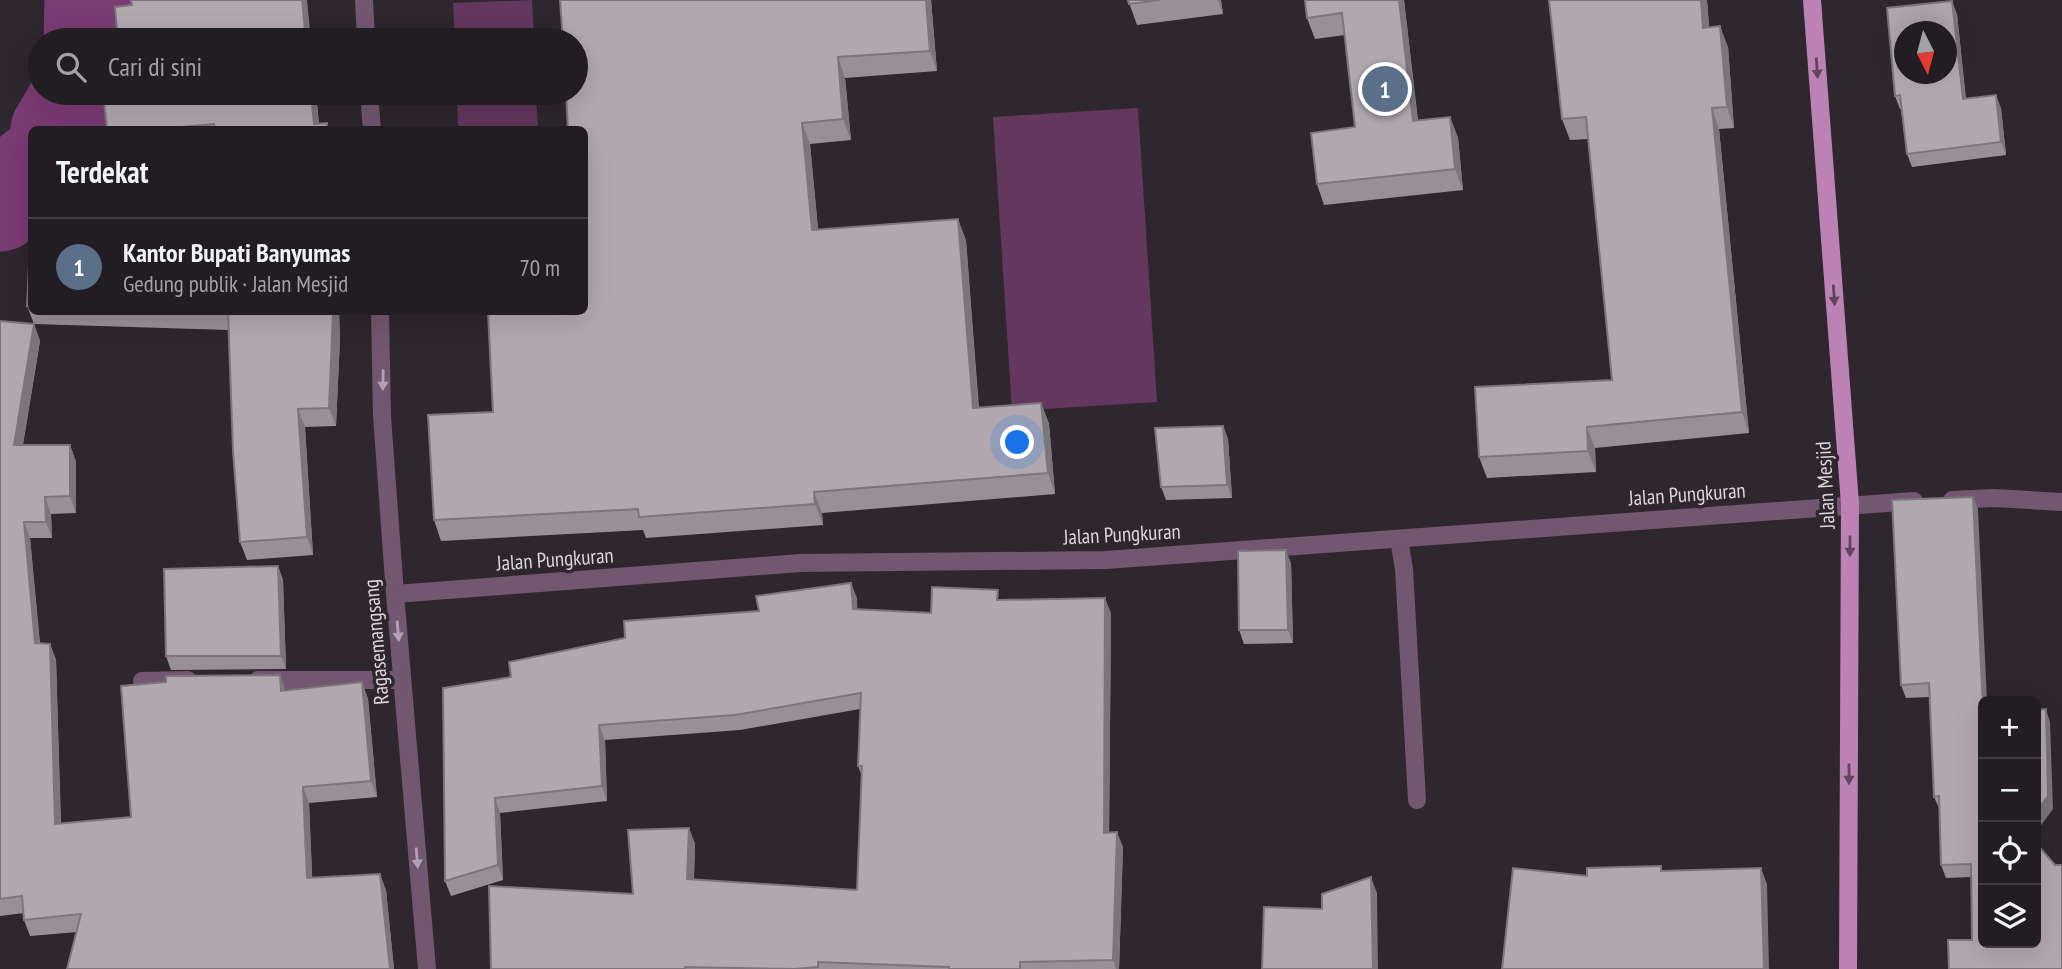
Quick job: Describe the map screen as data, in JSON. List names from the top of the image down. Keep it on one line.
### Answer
{"streets":{"main road":["Jalan Mesjid"],"street":["Jalan Pungkuran","Ragasemangsang"]},"crossings":[["Jalan Mesjid","Jalan Pungkuran"],["Jalan Pungkuran","Ragasemangsang"]],"one_way":["Jalan Mesjid","Ragasemangsang"],"north":"bottom","page":{"search":"Cari di sini","pins":"1","heading":"Terdekat","list":[{"mark":"1","name":"Kantor Bupati Banyumas","note":"Gedung publik · Jalan Mesjid","value":"70 m"}],"map_buttons":["+","−"]}}
